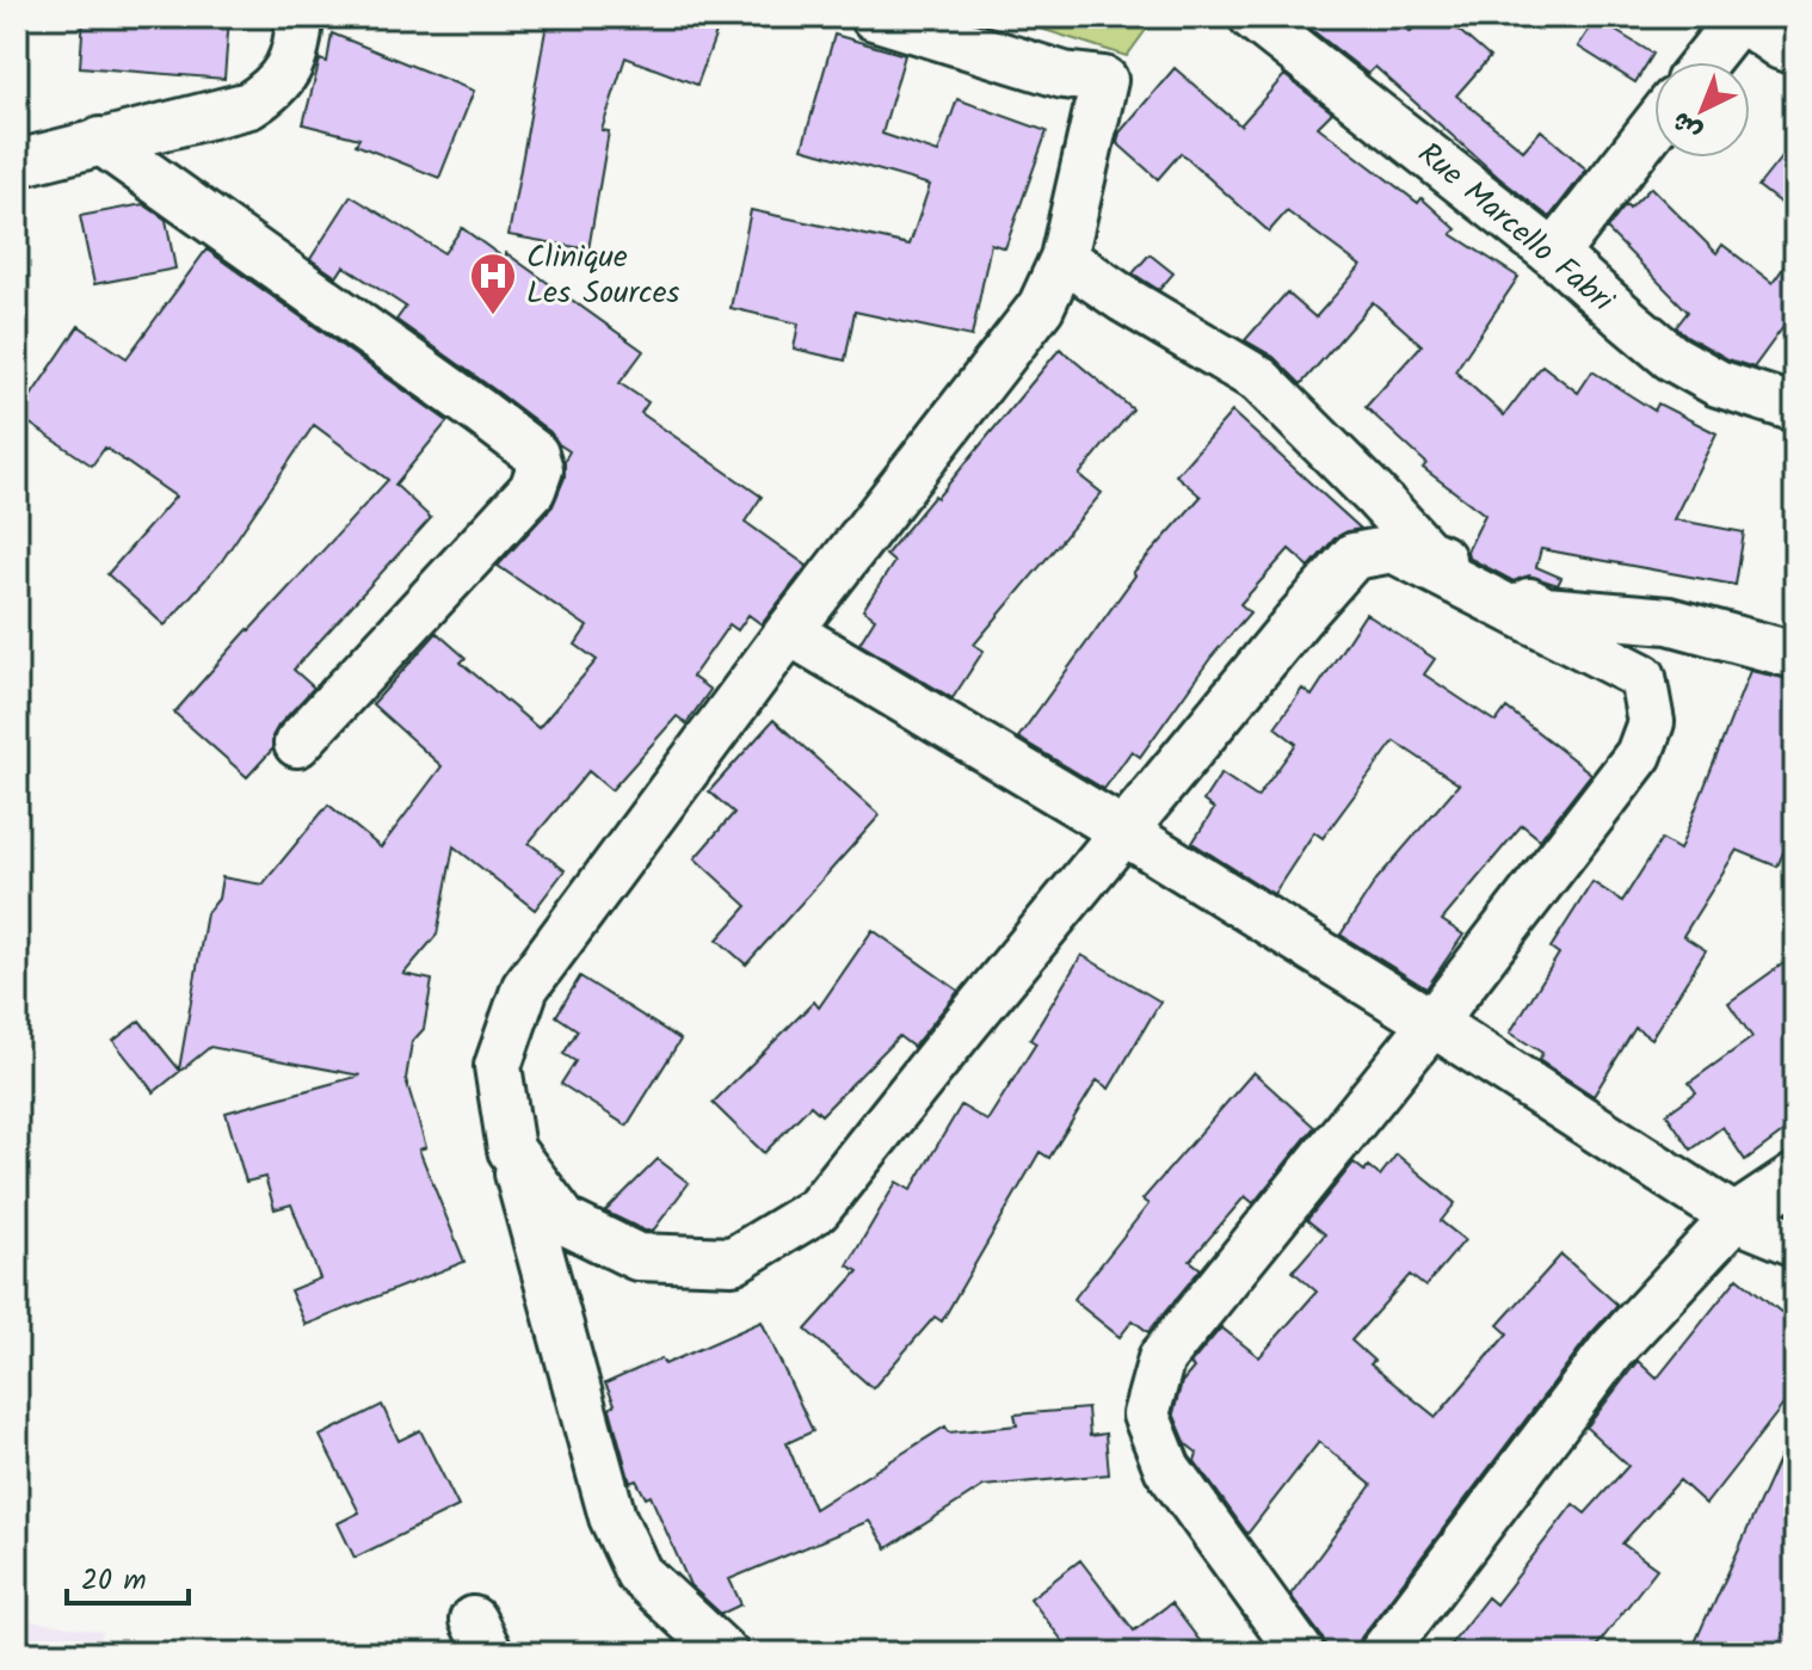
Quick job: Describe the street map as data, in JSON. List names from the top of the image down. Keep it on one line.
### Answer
{"streets":{"street":["Rue Marcello Fabri"]},"places":{"hospital":["Clinique Les Sources"]},"scale_bar":"20 m","north":"bottom left"}
